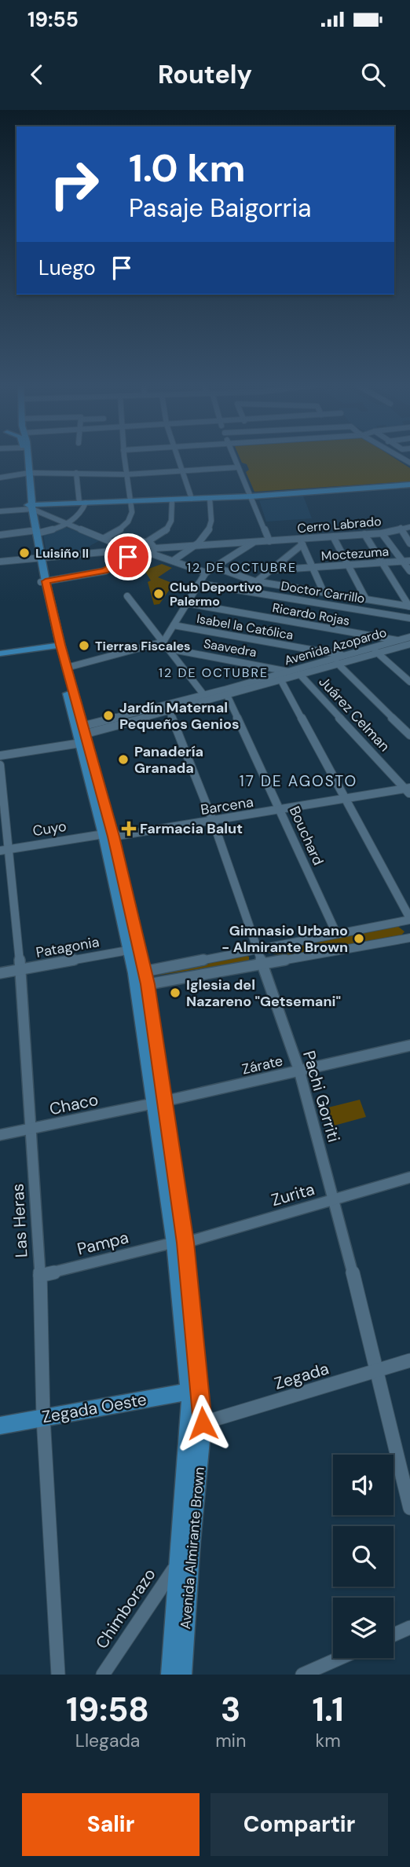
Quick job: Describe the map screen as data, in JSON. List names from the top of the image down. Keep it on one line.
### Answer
{"streets":{"main road":["Zegada Oeste","Avenida Almirante Brown"],"street":["Cerro Labrado","Moctezuma","Doctor Carrillo","Ricardo Rojas","Isabel la Católica","Avenida Azopardo","Saavedra","Juárez Celman","Barcena","Cuyo","Bouchard","Patagonia","Zárate","Pachi Gorriti","Chaco","Zurita","Las Heras","Pampa","Zegada","Chimborazo"]},"crossings":[["Ricardo Rojas","Avenida Azopardo"],["Isabel la Católica","Avenida Azopardo"],["Avenida Azopardo","Saavedra"],["Avenida Azopardo","Juárez Celman"],["Avenida Azopardo","Bouchard"],["Avenida Azopardo","Pachi Gorriti"],["Avenida Azopardo","Avenida Almirante Brown"],["Juárez Celman","Barcena"],["Barcena","Cuyo"],["Barcena","Bouchard"],["Barcena","Pachi Gorriti"],["Barcena","Avenida Almirante Brown"],["Cuyo","Las Heras"],["Cuyo","Avenida Almirante Brown"],["Patagonia","Las Heras"],["Patagonia","Avenida Almirante Brown"],["Zárate","Pachi Gorriti"],["Zárate","Chaco"],["Zárate","Avenida Almirante Brown"],["Pachi Gorriti","Zurita"],["Pachi Gorriti","Zegada"],["Chaco","Las Heras"],["Chaco","Avenida Almirante Brown"],["Zurita","Pampa"],["Zurita","Avenida Almirante Brown"],["Las Heras","Pampa"],["Las Heras","Zegada Oeste"],["Pampa","Avenida Almirante Brown"],["Zegada","Avenida Almirante Brown"],["Zegada Oeste","Avenida Almirante Brown"],["Avenida Almirante Brown","Chimborazo"]],"districts":["12 DE OCTUBRE","12 DE OCTUBRE","17 DE AGOSTO"],"places":{"other":["Luisiño II","Club Deportivo Palermo","Tierras Fiscales","Jardín Maternal Pequeños Genios","Panadería Granada","Gimnasio Urbano - Almirante Brown","Iglesia del Nazareno \"Getsemani\""],"health":["Farmacia Balut"]},"page":{"status":"19:55","header":"Routely","turn":["1.0 km","Pasaje Baigorria"],"then":"Luego","eta":["19:58","Llegada","3","min","1.1","km"],"buttons":["Salir","Compartir"]}}
